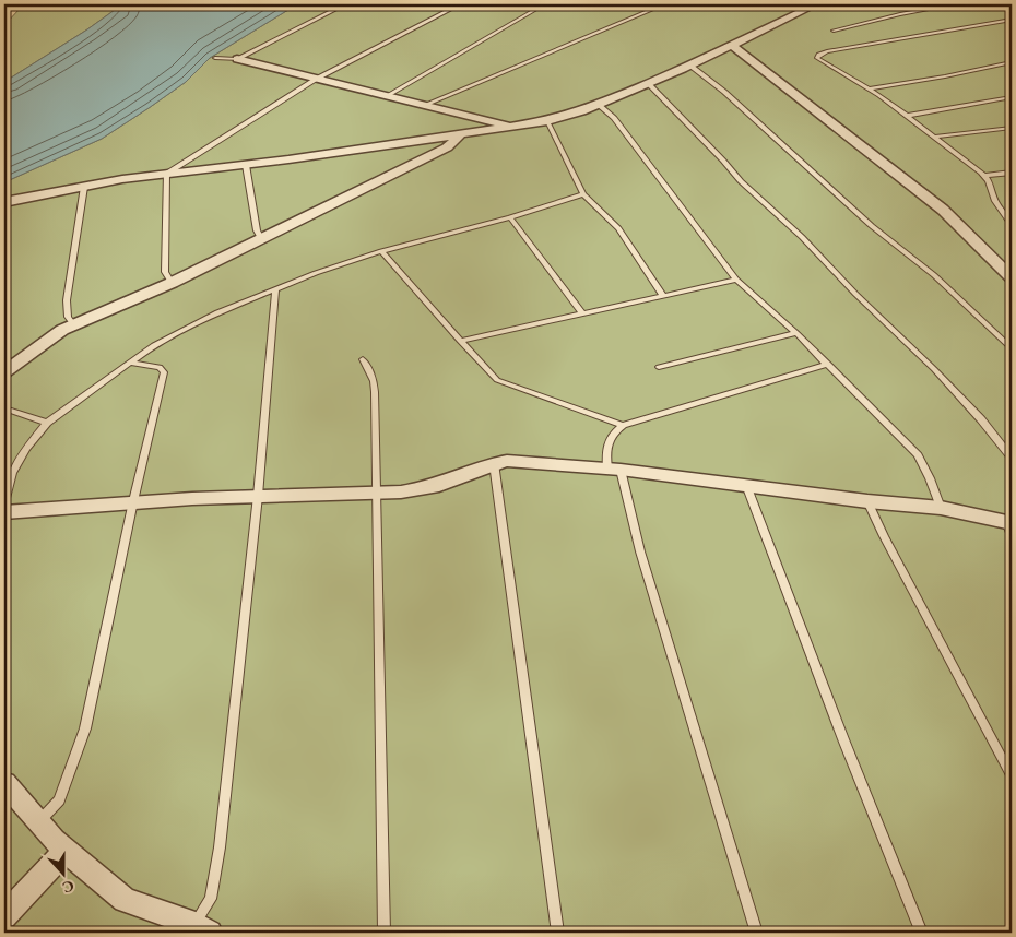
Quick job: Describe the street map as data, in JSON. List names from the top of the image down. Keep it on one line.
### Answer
{"north":"bottom"}
